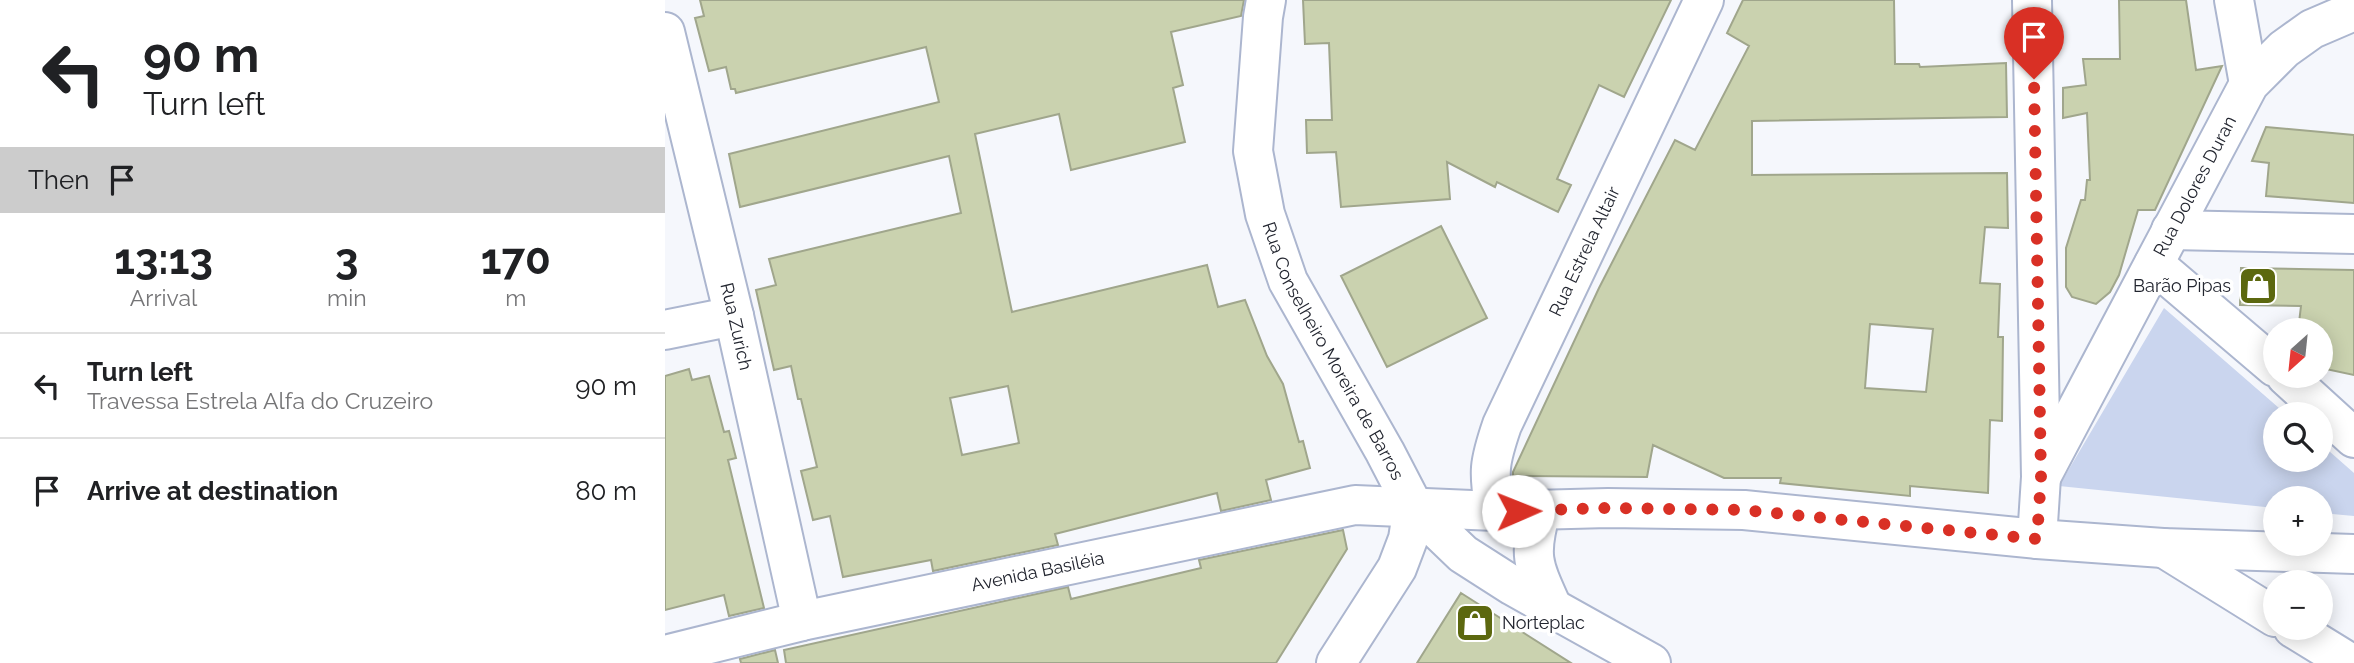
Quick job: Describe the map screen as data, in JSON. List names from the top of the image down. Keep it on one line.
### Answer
{"streets":{"street":["Rua Dolores Duran","Rua Estrela Altair","Rua Zurich","Rua Conselheiro Moreira de Barros","Avenida Basiléia"]},"crossings":[["Rua Estrela Altair","Avenida Basiléia"],["Rua Zurich","Avenida Basiléia"],["Rua Conselheiro Moreira de Barros","Avenida Basiléia"]],"places":{"shop":["Barão Pipas","Norteplac"]},"north":"bottom left","page":{"turn":["90 m","Turn left"],"then":"Then","eta":["13:13","Arrival","3","min","170","m"],"map_buttons":["+","−"],"list":[{"name":"Turn left","note":"Travessa Estrela Alfa do Cruzeiro","value":"90 m"},{"name":"Arrive at destination","value":"80 m"}]}}
